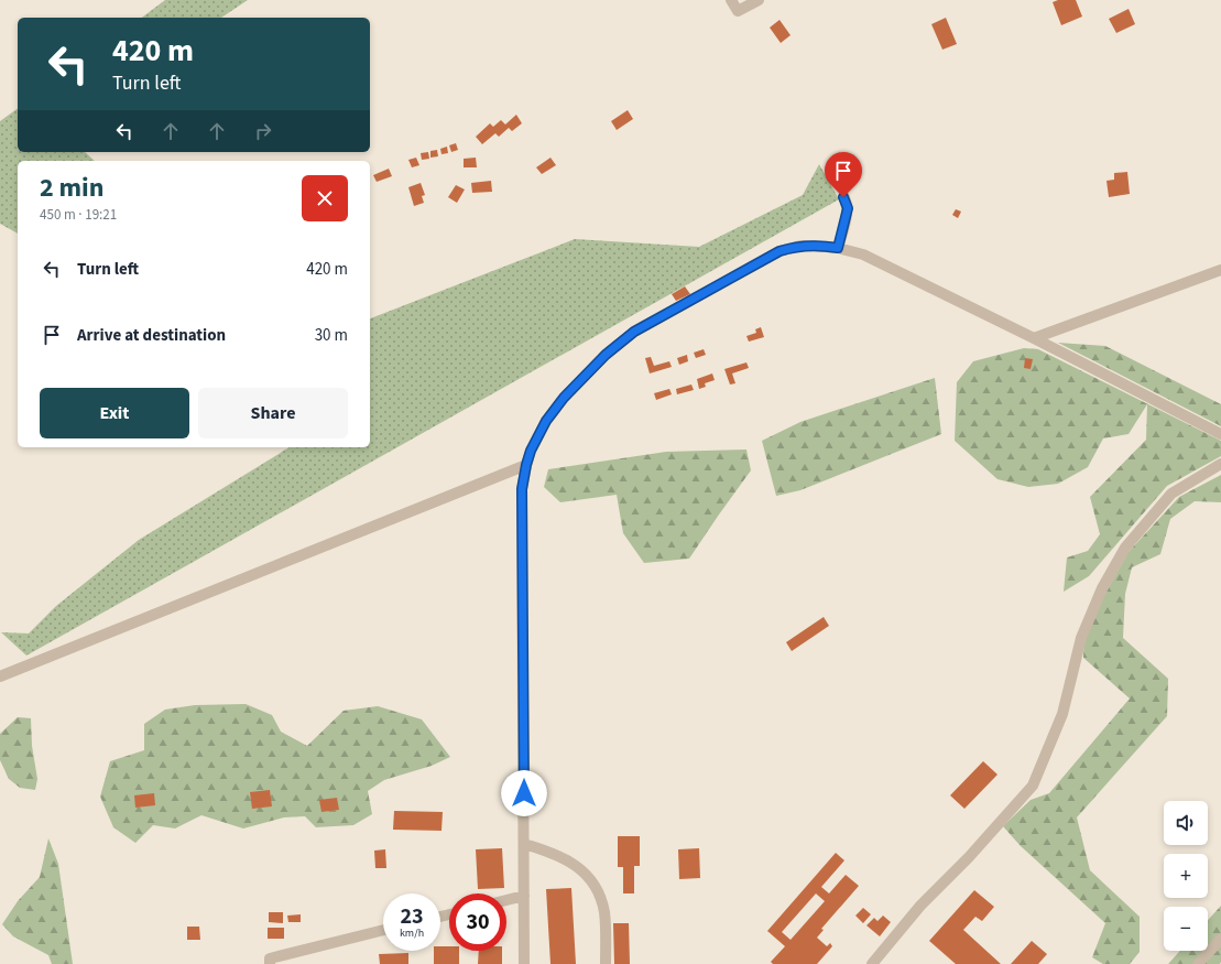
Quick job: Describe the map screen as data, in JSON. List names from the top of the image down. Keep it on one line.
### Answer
{"page":{"turn":["420 m","Turn left"],"heading":["2 min","450 m · 19:21"],"list":[{"name":"Turn left","value":"420 m"},{"name":"Arrive at destination","value":"30 m"}],"buttons":["Exit","Share"],"map_buttons":["+","−"],"speed":"23 km/h","limit":"30"}}
